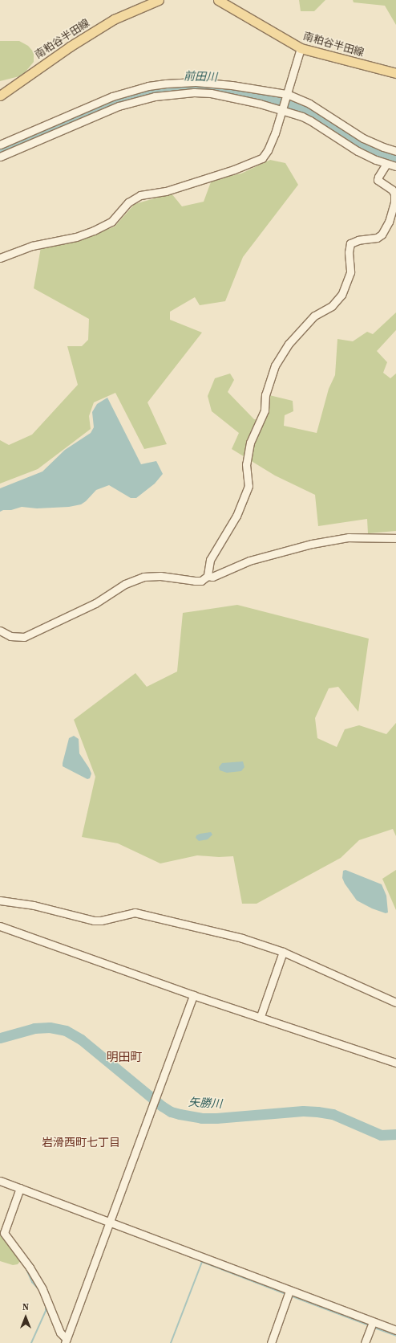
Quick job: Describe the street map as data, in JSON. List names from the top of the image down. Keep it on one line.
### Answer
{"streets":{"main road":["南粕谷半田線"]},"districts":["明田町","岩滑西町七丁目"],"water":["前田川","矢勝川"],"north":"top"}
